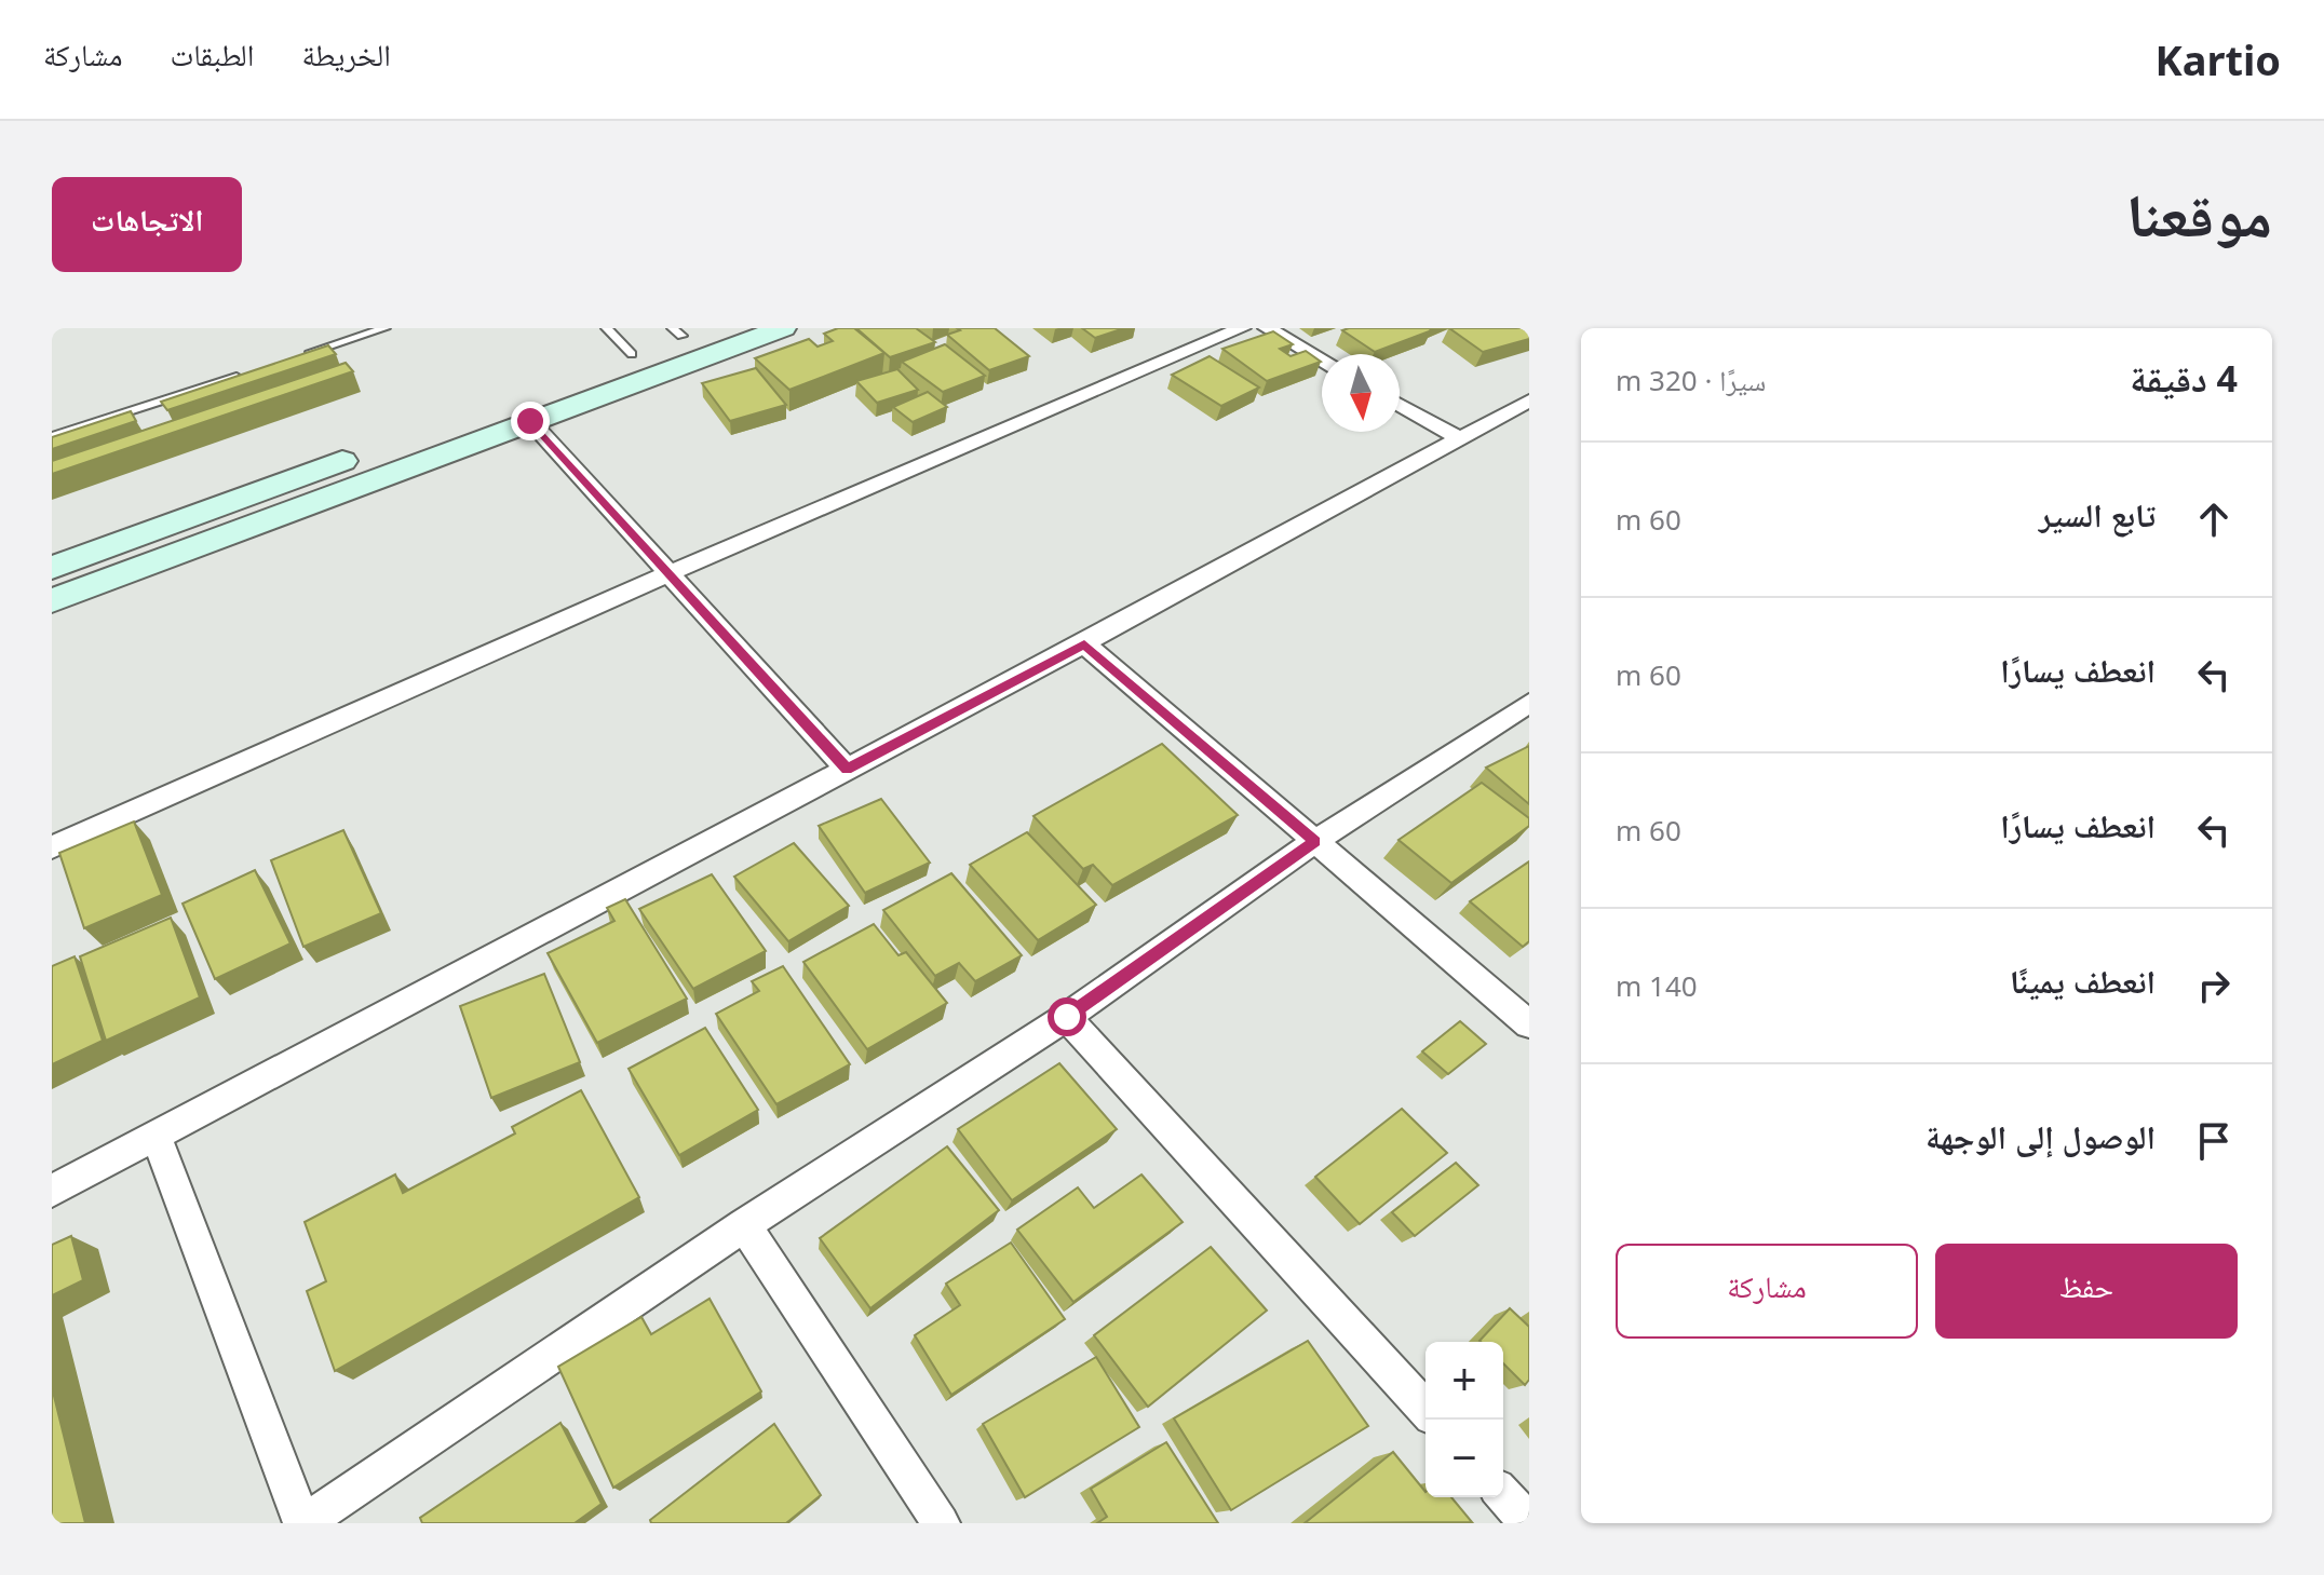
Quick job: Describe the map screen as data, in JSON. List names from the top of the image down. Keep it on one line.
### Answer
{"north":"bottom","page":{"header":"Kartio","nav":["الخريطة","الطبقات","مشاركة"],"title":"موقعنا","buttons":["الاتجاهات",["حفظ","مشاركة"]],"heading":["4 دقيقة","سيرًا · 320 m"],"list":[["تابع السير","60 m"],["انعطف يسارًا","60 m"],["انعطف يسارًا","60 m"],["انعطف يمينًا","140 m"],"الوصول إلى الوجهة"],"map_buttons":["+","−"]}}
